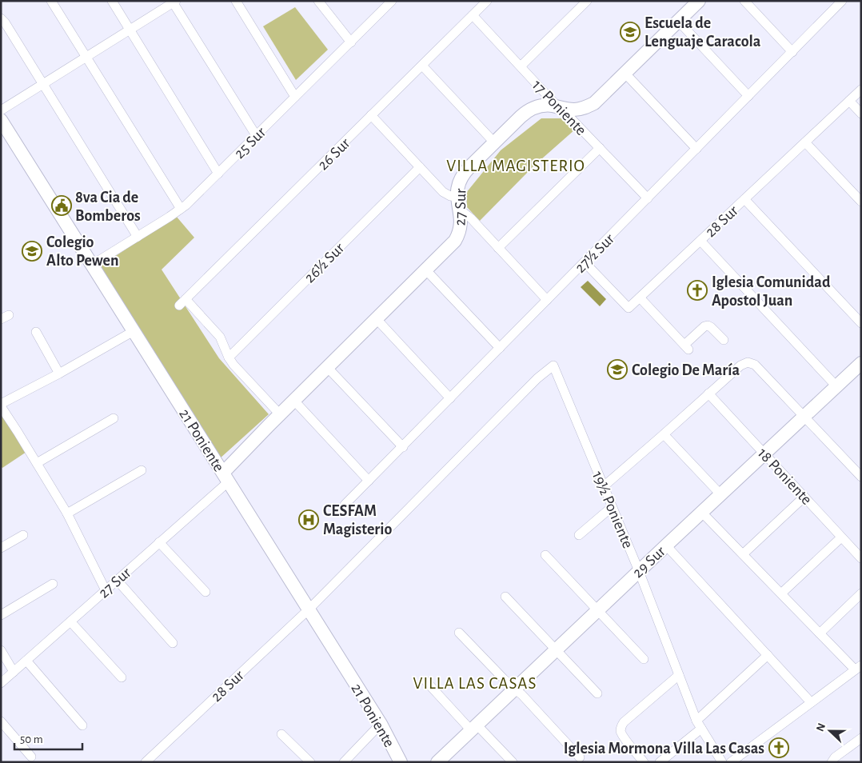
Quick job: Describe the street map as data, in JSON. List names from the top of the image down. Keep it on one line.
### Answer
{"streets":{"street":["17 Poniente","25 Sur","26 Sur","27 Sur","28 Sur","27½ Sur","26½ Sur","21 Poniente","18 Poniente","19½ Poniente","29 Sur"]},"crossings":[["17 Poniente","26 Sur"],["17 Poniente","27 Sur"],["17 Poniente","27½ Sur"],["25 Sur","21 Poniente"],["26 Sur","26½ Sur"],["27 Sur","21 Poniente"],["28 Sur","27½ Sur"],["28 Sur","21 Poniente"],["28 Sur","19½ Poniente"],["18 Poniente","29 Sur"],["19½ Poniente","29 Sur"]],"districts":["VILLA MAGISTERIO","VILLA LAS CASAS"],"places":{"school or university":["Escuela de Lenguaje Caracola","Colegio Alto Pewen","Colegio De María"],"public building":["8va Cia de Bomberos"],"church":["Iglesia Comunidad Apostol Juan","Iglesia Mormona Villa Las Casas"],"hospital":["CESFAM Magisterio"]},"scale_bar":"50 m","north":"left"}
